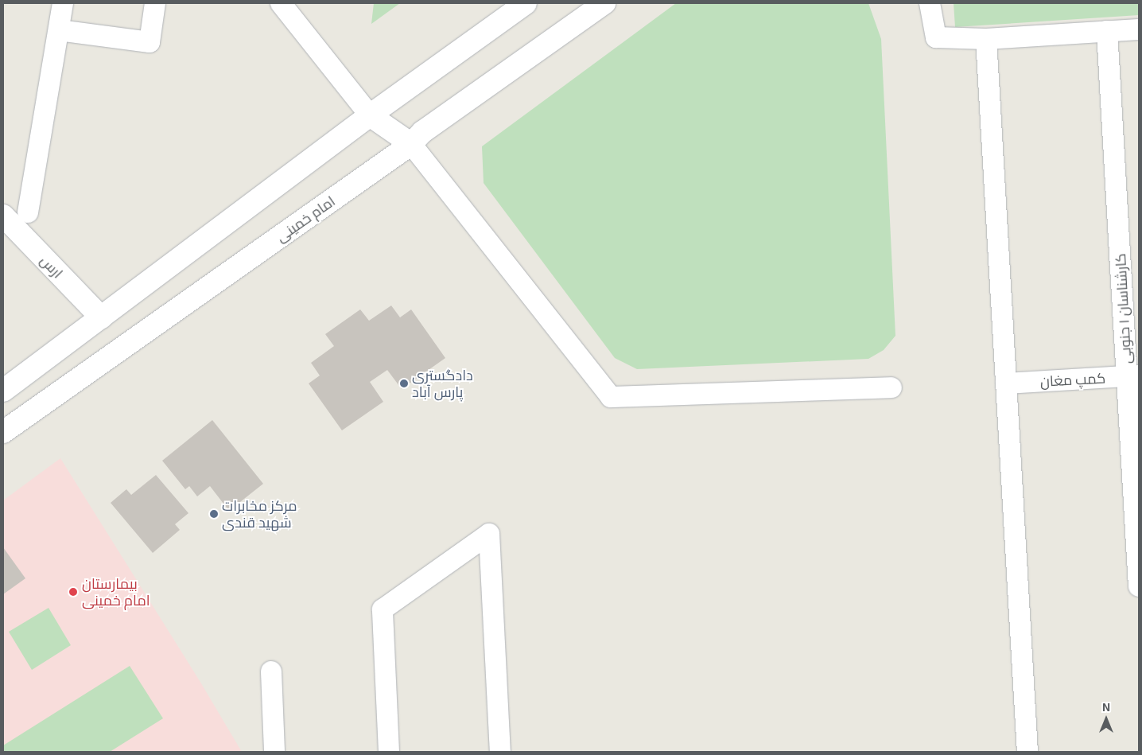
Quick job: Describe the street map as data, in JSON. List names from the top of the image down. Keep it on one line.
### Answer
{"streets":{"main road":["امام خمینی","ارس"],"street":["کارشناسان ۱ جنوبی","کمپ مغان"]},"crossings":[["کارشناسان ۱ جنوبی","کمپ مغان"]],"places":["دادگستری پارس آباد","مرکز مخابرات شهید قندی","بیمارستان امام خمینی"],"north":"top"}
